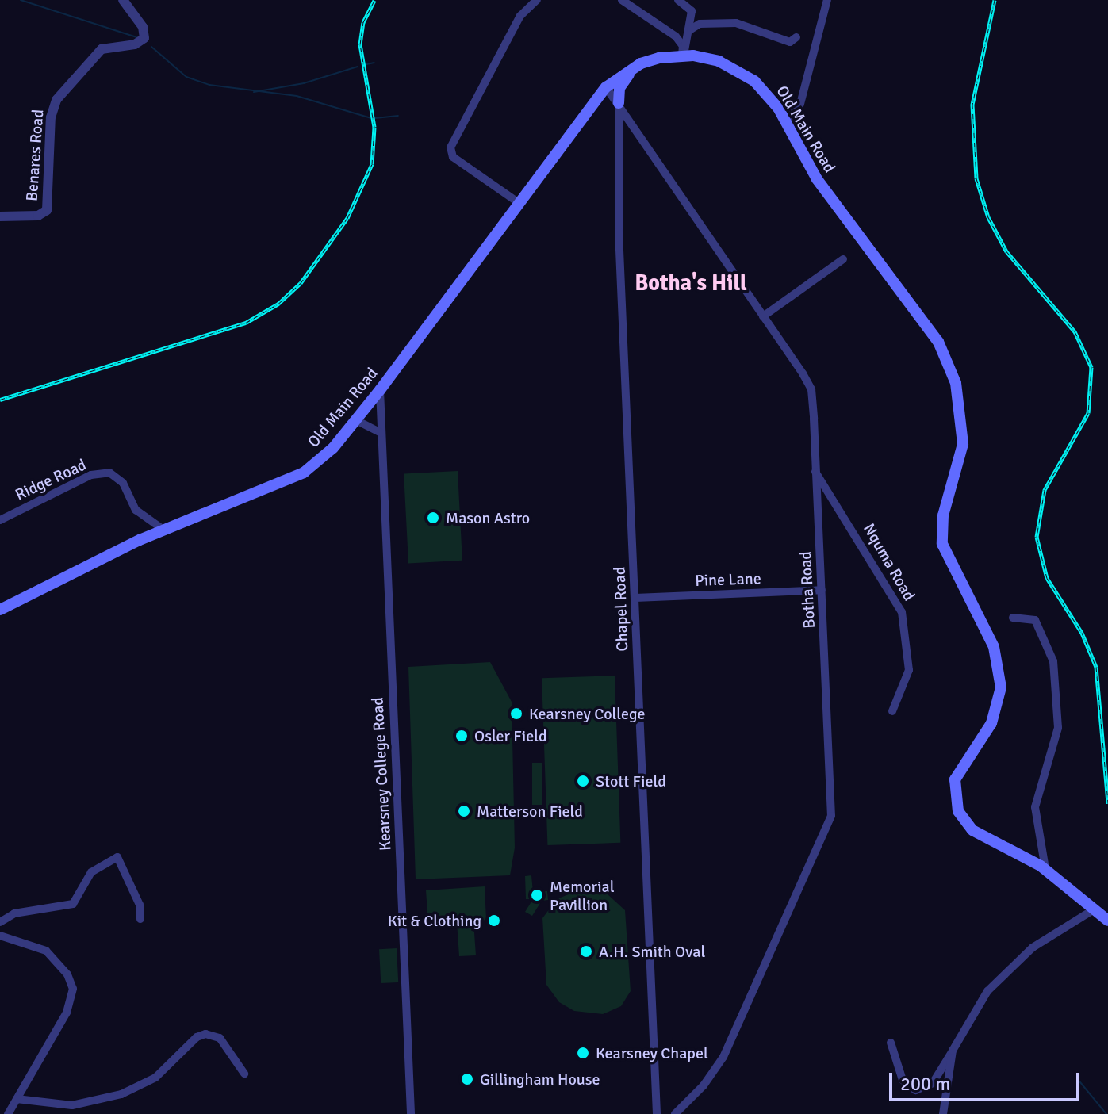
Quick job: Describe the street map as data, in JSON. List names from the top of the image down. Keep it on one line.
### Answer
{"streets":{"main road":["Old Main Road"],"street":["Benares Road","Ridge Road","Nquma Road","Pine Lane","Botha Road","Chapel Road","Kearsney College Road"]},"crossings":[["Old Main Road","Ridge Road"],["Old Main Road","Botha Road"],["Old Main Road","Kearsney College Road"],["Nquma Road","Botha Road"],["Pine Lane","Botha Road"],["Pine Lane","Chapel Road"],["Botha Road","Chapel Road"]],"districts":["Botha's Hill"],"places":["Mason Astro","Kearsney College","Osler Field","Stott Field","Matterson Field","Memorial Pavillion","Kit & Clothing","A.H. Smith Oval","Kearsney Chapel","Gillingham House"],"scale_bar":"200 m"}
